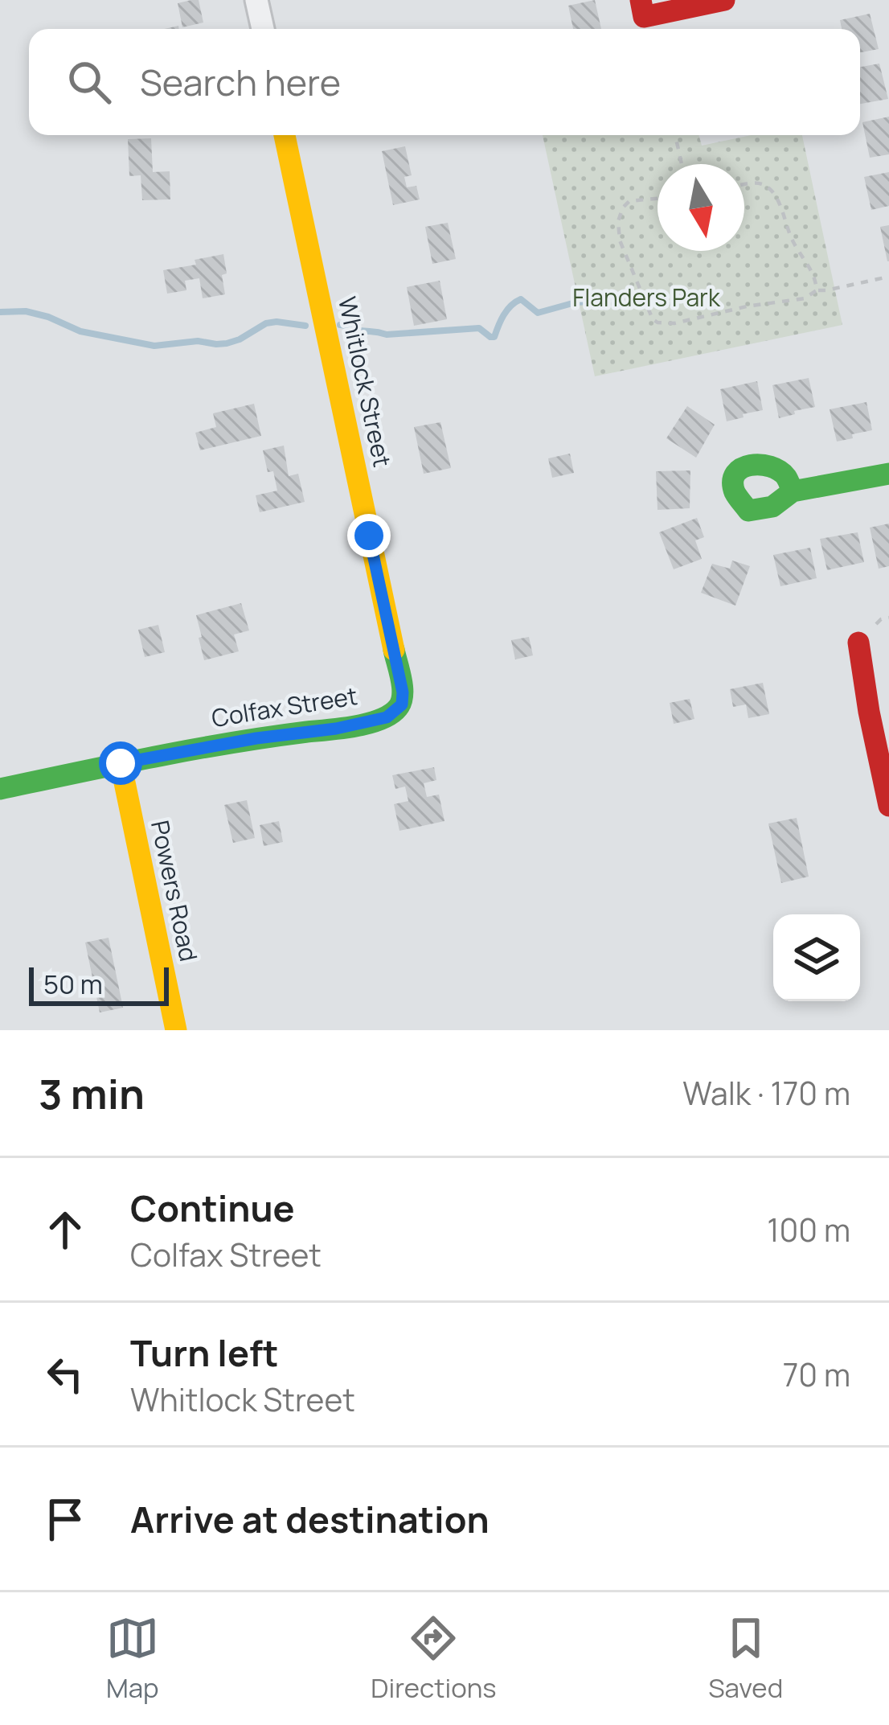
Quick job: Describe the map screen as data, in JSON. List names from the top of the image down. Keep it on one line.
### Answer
{"streets":{"street":["Whitlock Street","Colfax Street","Powers Road"]},"crossings":[["Whitlock Street","Colfax Street"],["Colfax Street","Powers Road"]],"parks":["Flanders Park"],"scale_bar":"50 m","north":"bottom","page":{"search":"Search here","scale":"50 m","heading":["3 min","Walk · 170 m"],"list":[["Continue","Colfax Street","100 m"],["Turn left","Whitlock Street","70 m"],"Arrive at destination"],"nav":["Map","Directions","Saved"]}}
